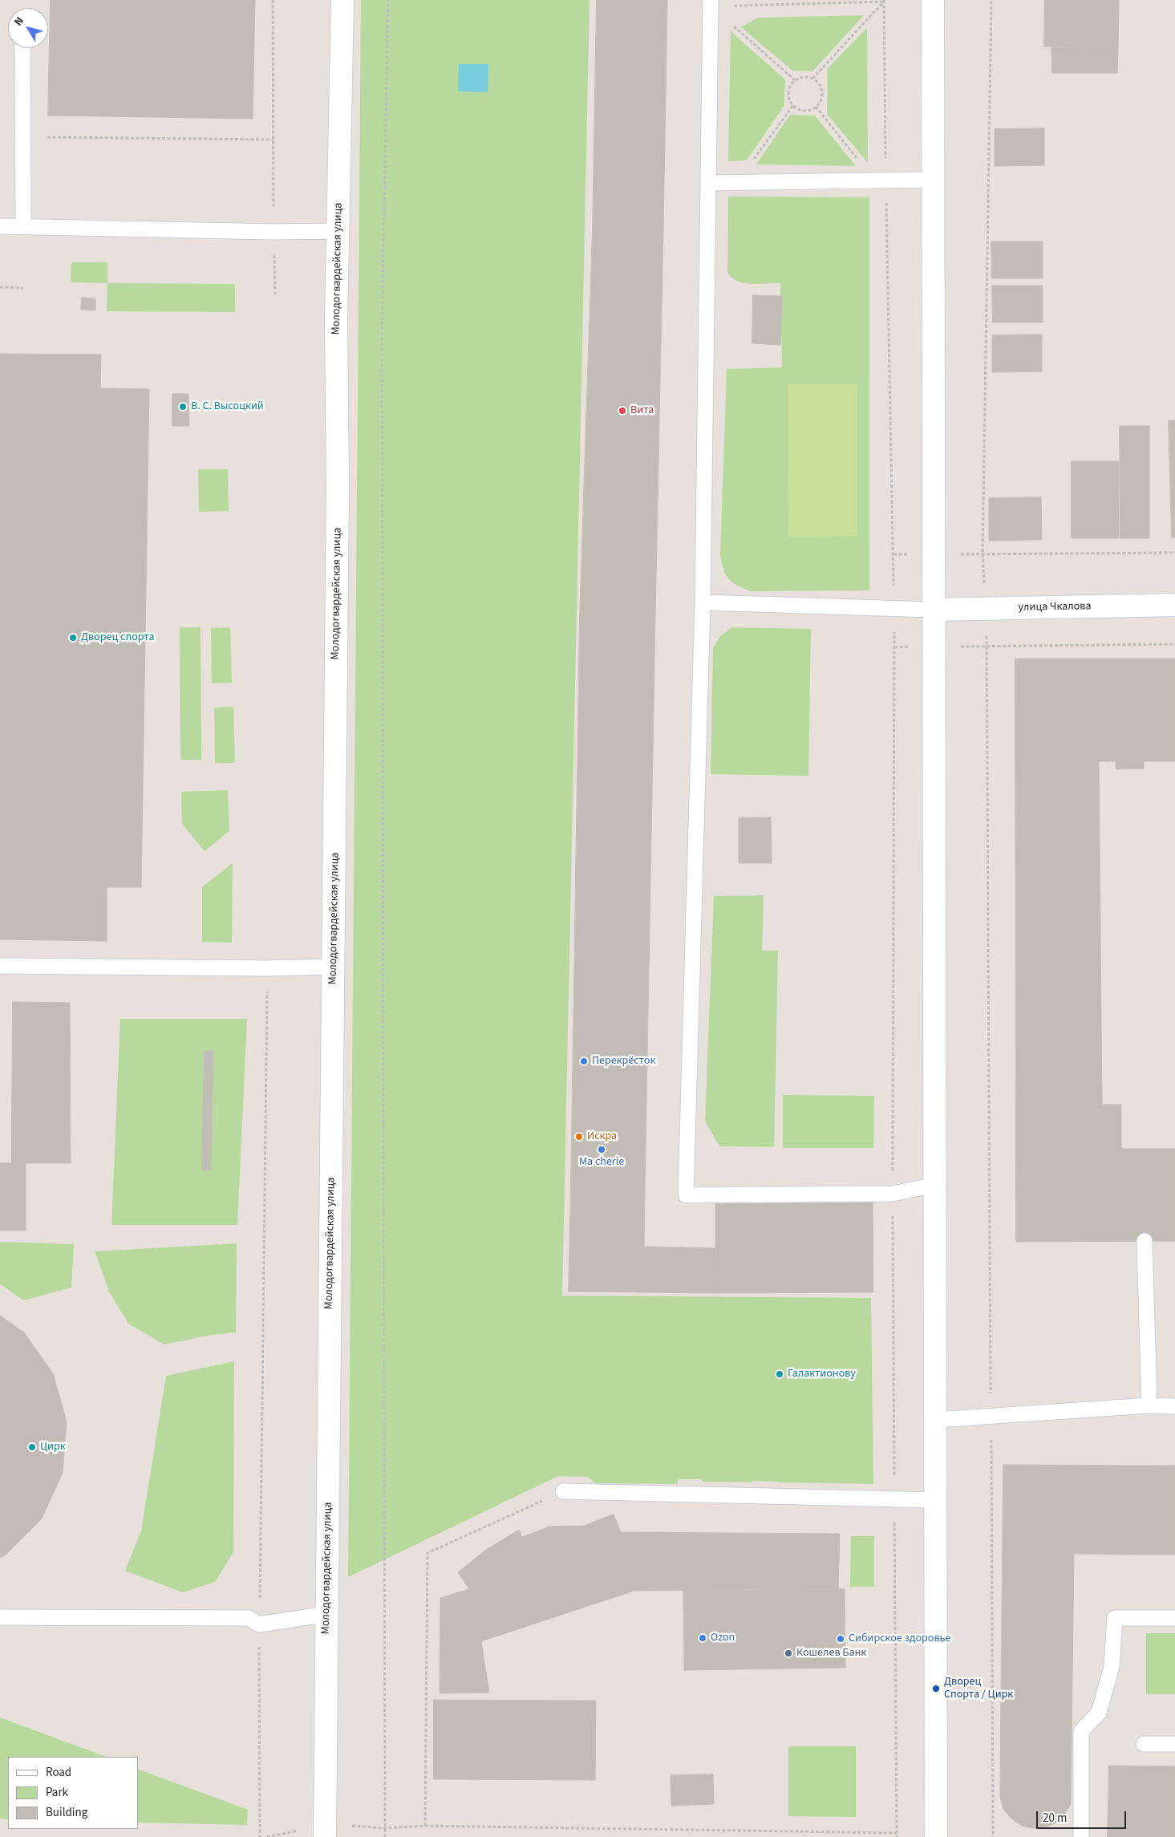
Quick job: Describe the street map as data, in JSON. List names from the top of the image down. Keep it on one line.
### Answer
{"streets":{"street":["Молодогвардейская улица","улица Чкалова"]},"places":["В. С. Высоцкий","Вита","Дворец спорта","Перекрёсток","Искра","Ma cherie","Галактионову","Цирк","Ozon","Сибирское здоровье","Кошелев Банк","Дворец Спорта / Цирк"],"legend":["Road","Park","Building"],"scale_bar":"20 m","north":"top left"}
